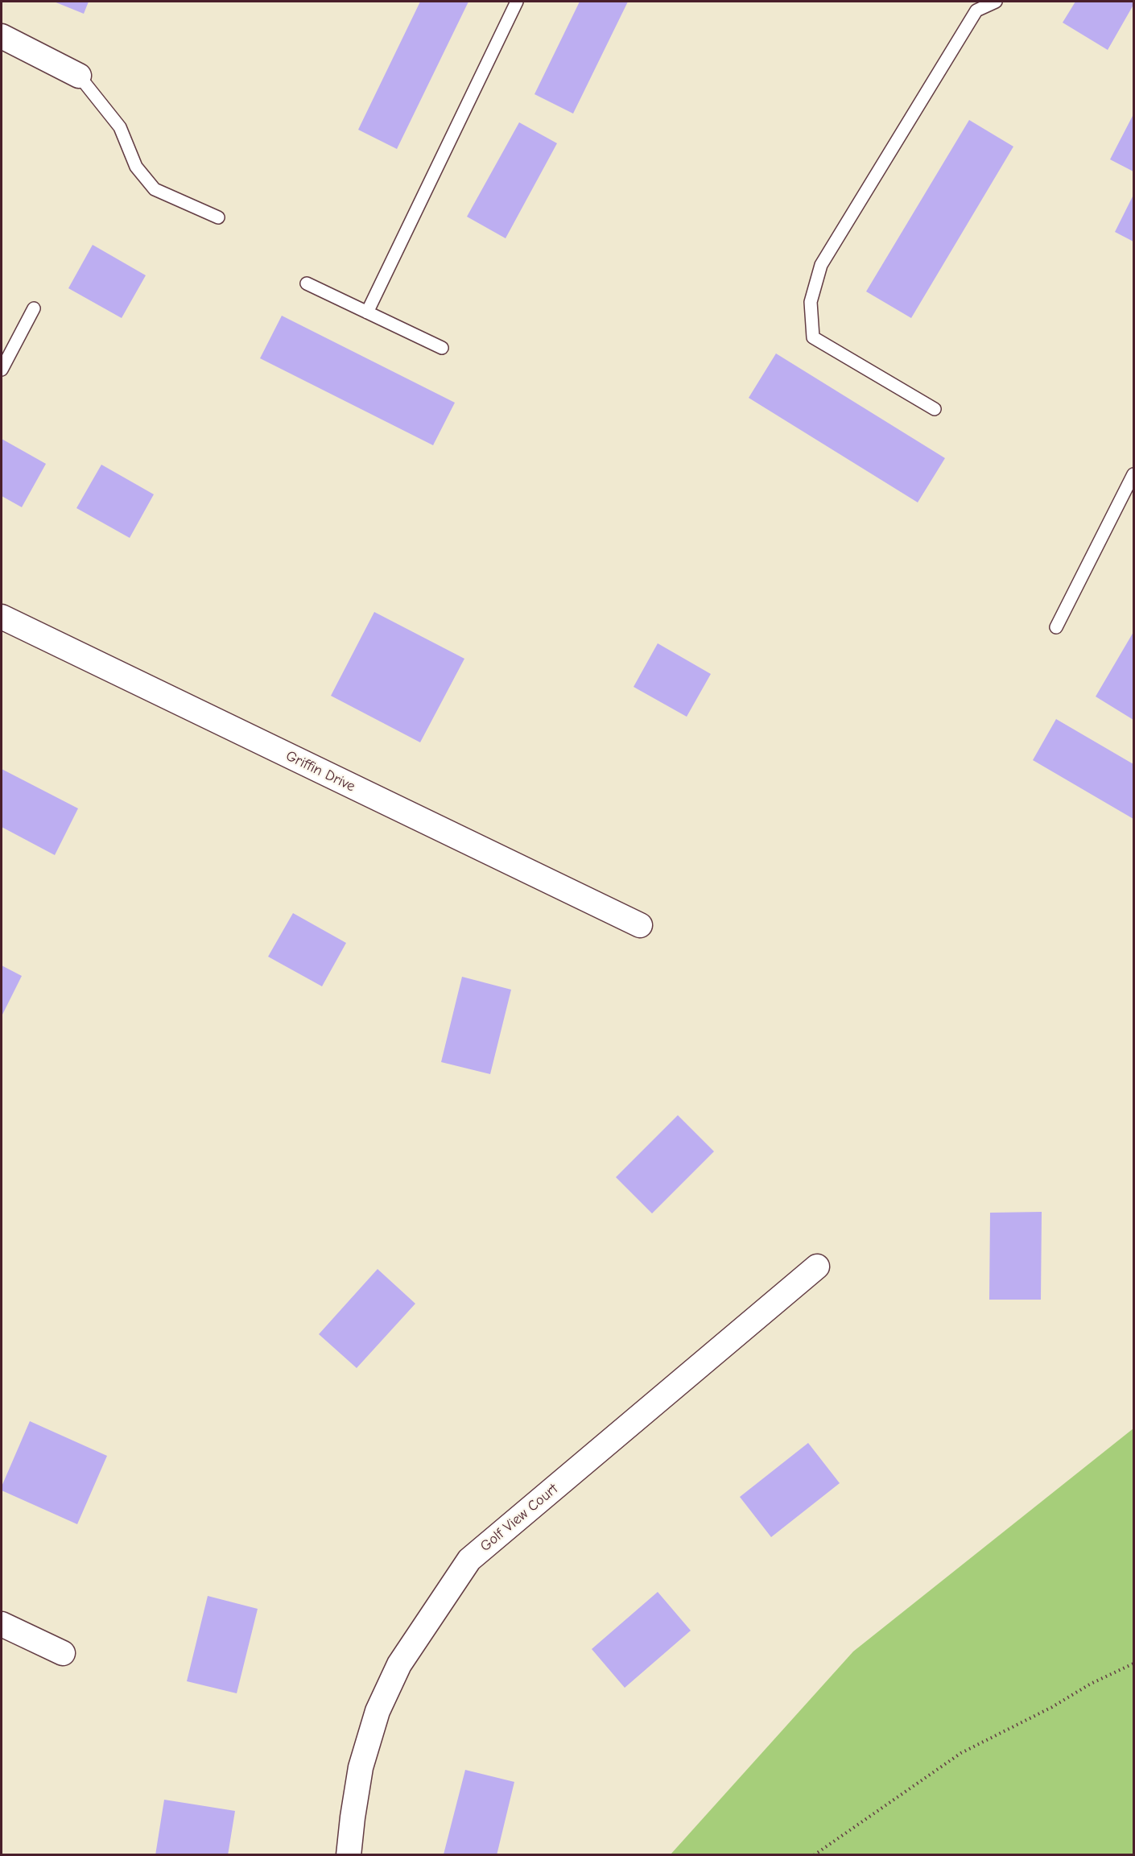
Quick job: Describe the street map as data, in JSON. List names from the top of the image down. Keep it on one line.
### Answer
{"streets":{"street":["Griffin Drive","Golf View Court"]}}
